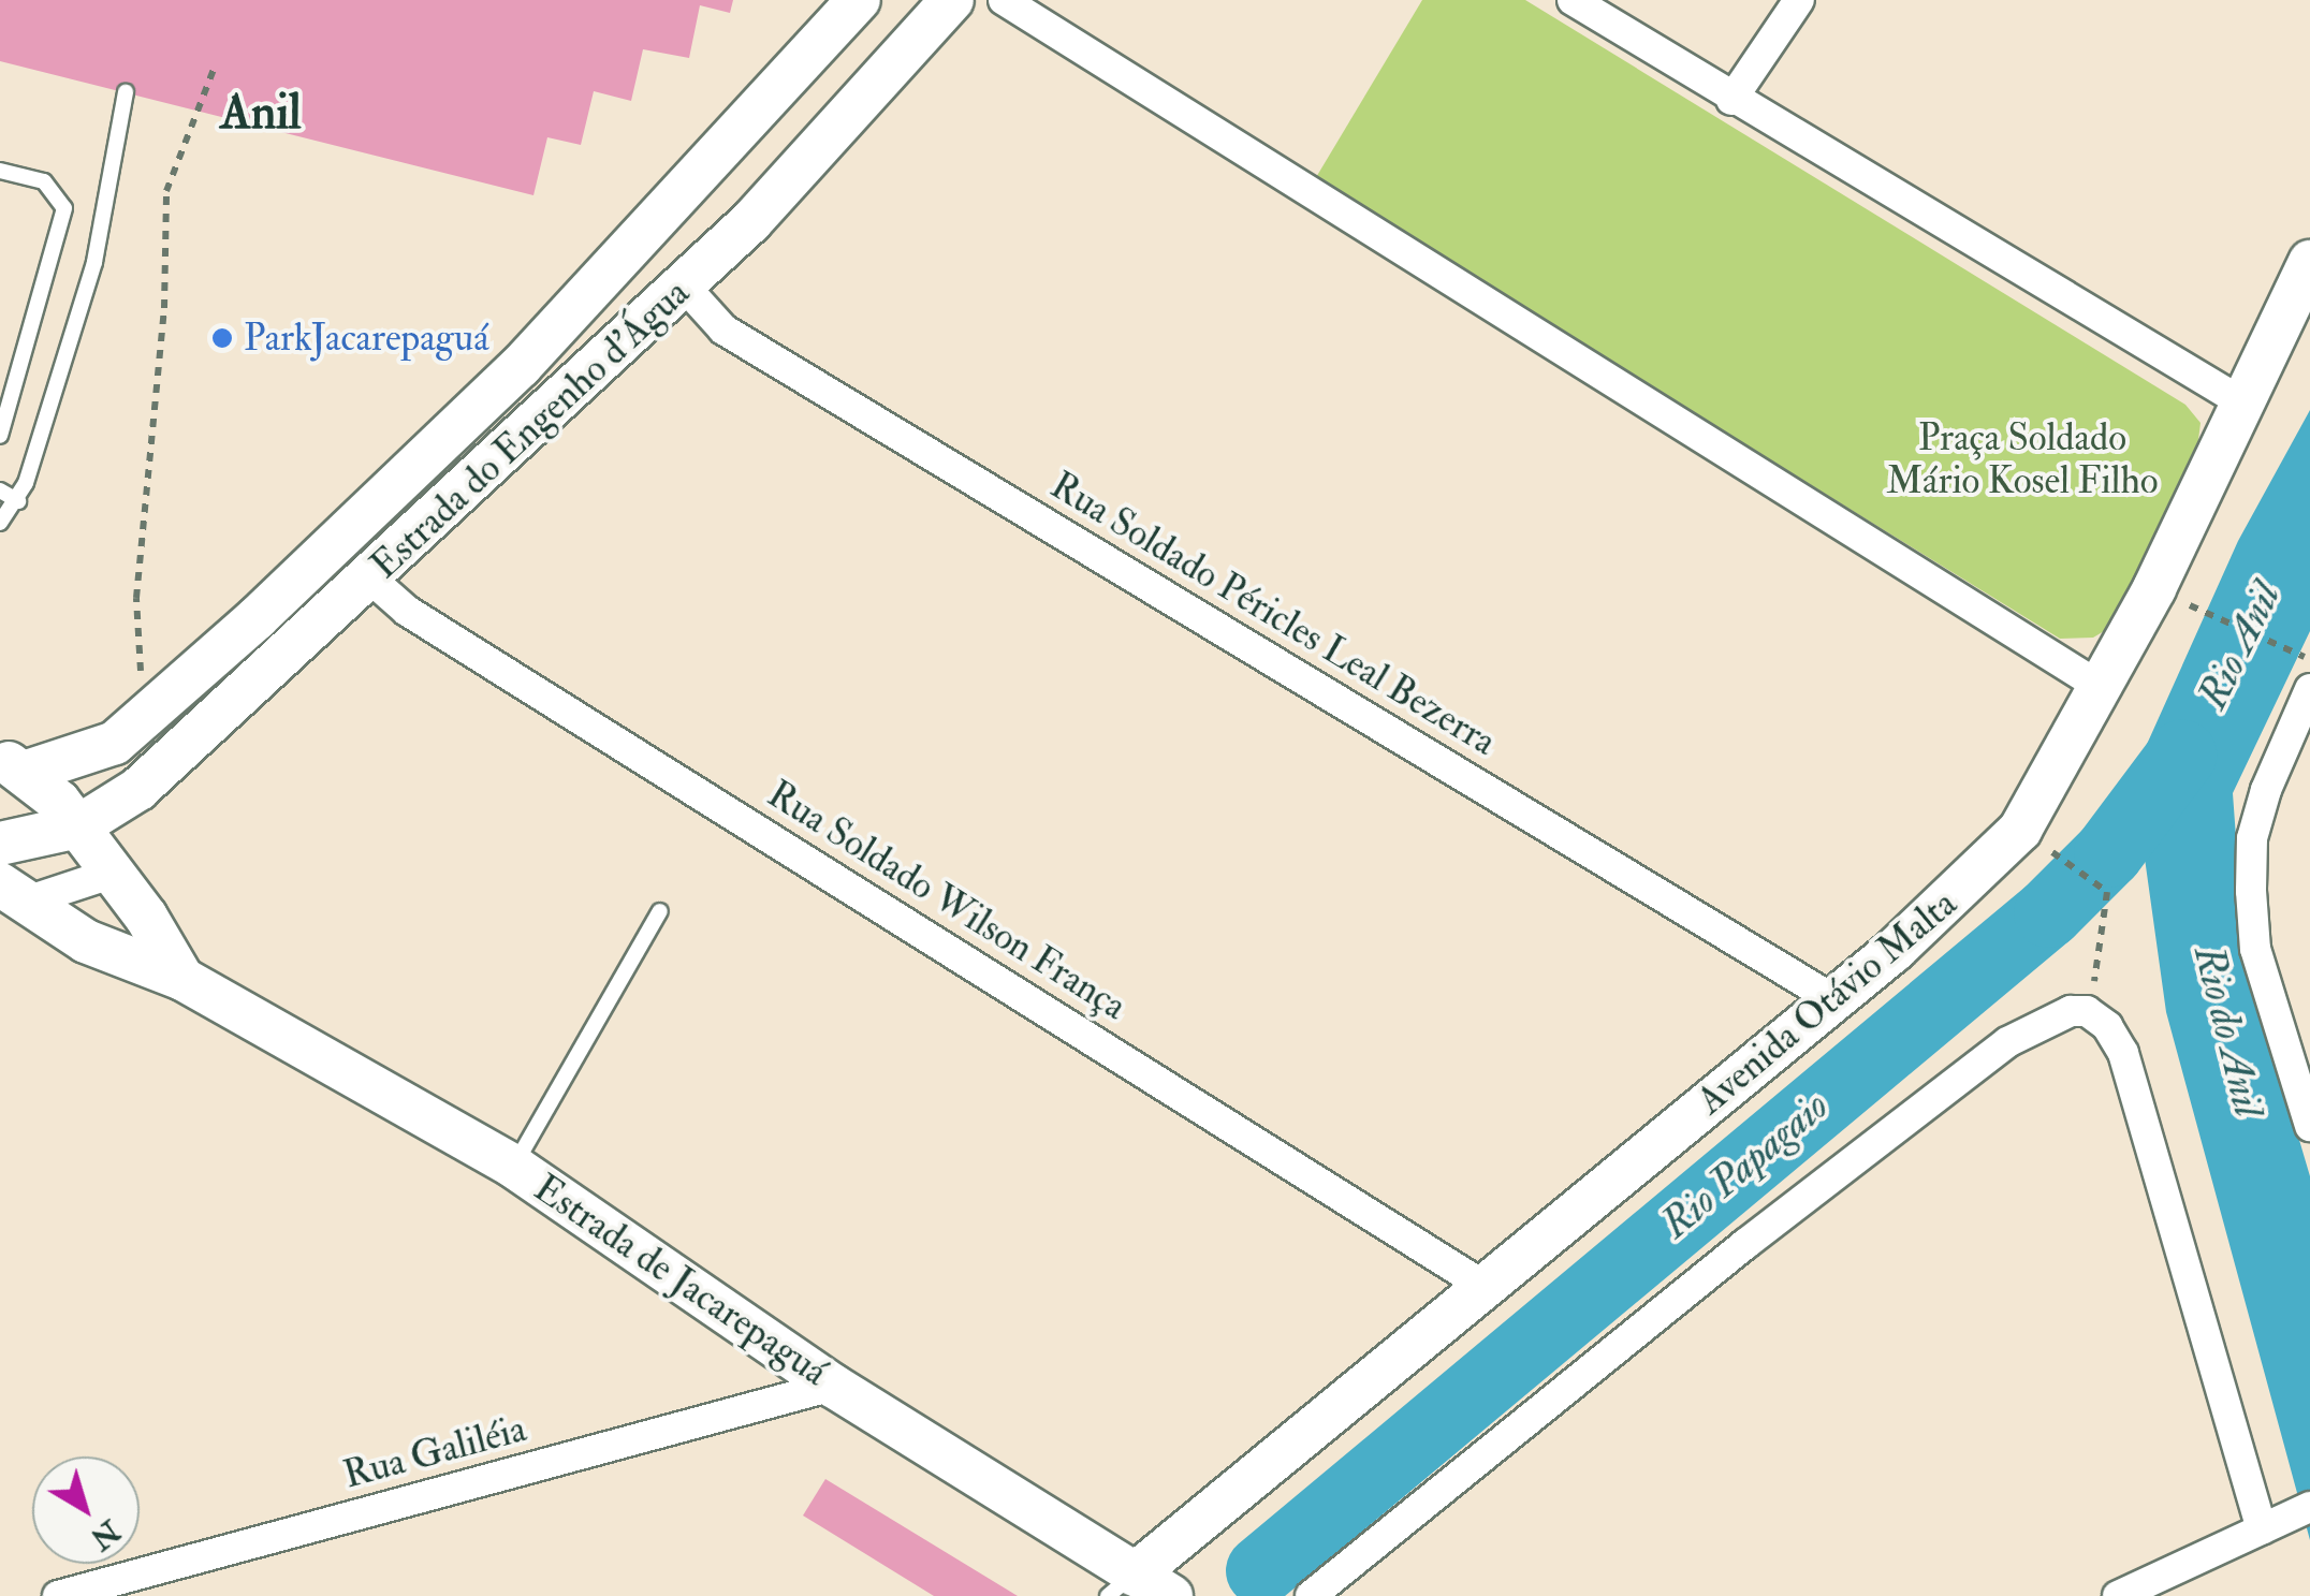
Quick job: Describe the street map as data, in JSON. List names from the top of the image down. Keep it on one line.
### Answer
{"streets":{"street":["Estrada do Engenho d'Água","Rua Soldado Péricles Leal Bezerra","Rua Soldado Wilson França","Avenida Otávio Malta","Estrada de Jacarepaguá","Rua Galiléia"]},"crossings":[["Estrada do Engenho d'Água","Rua Soldado Péricles Leal Bezerra"],["Estrada do Engenho d'Água","Rua Soldado Wilson França"],["Estrada do Engenho d'Água","Estrada de Jacarepaguá"],["Rua Soldado Péricles Leal Bezerra","Avenida Otávio Malta"],["Rua Soldado Wilson França","Avenida Otávio Malta"],["Avenida Otávio Malta","Estrada de Jacarepaguá"],["Estrada de Jacarepaguá","Rua Galiléia"]],"districts":["Anil"],"water":["Rio Anil","Rio do Anil","Rio Papagaio"],"parks":["Praça Soldado Mário Kosel Filho"],"places":["ParkJacarepaguá"],"north":"bottom right"}
